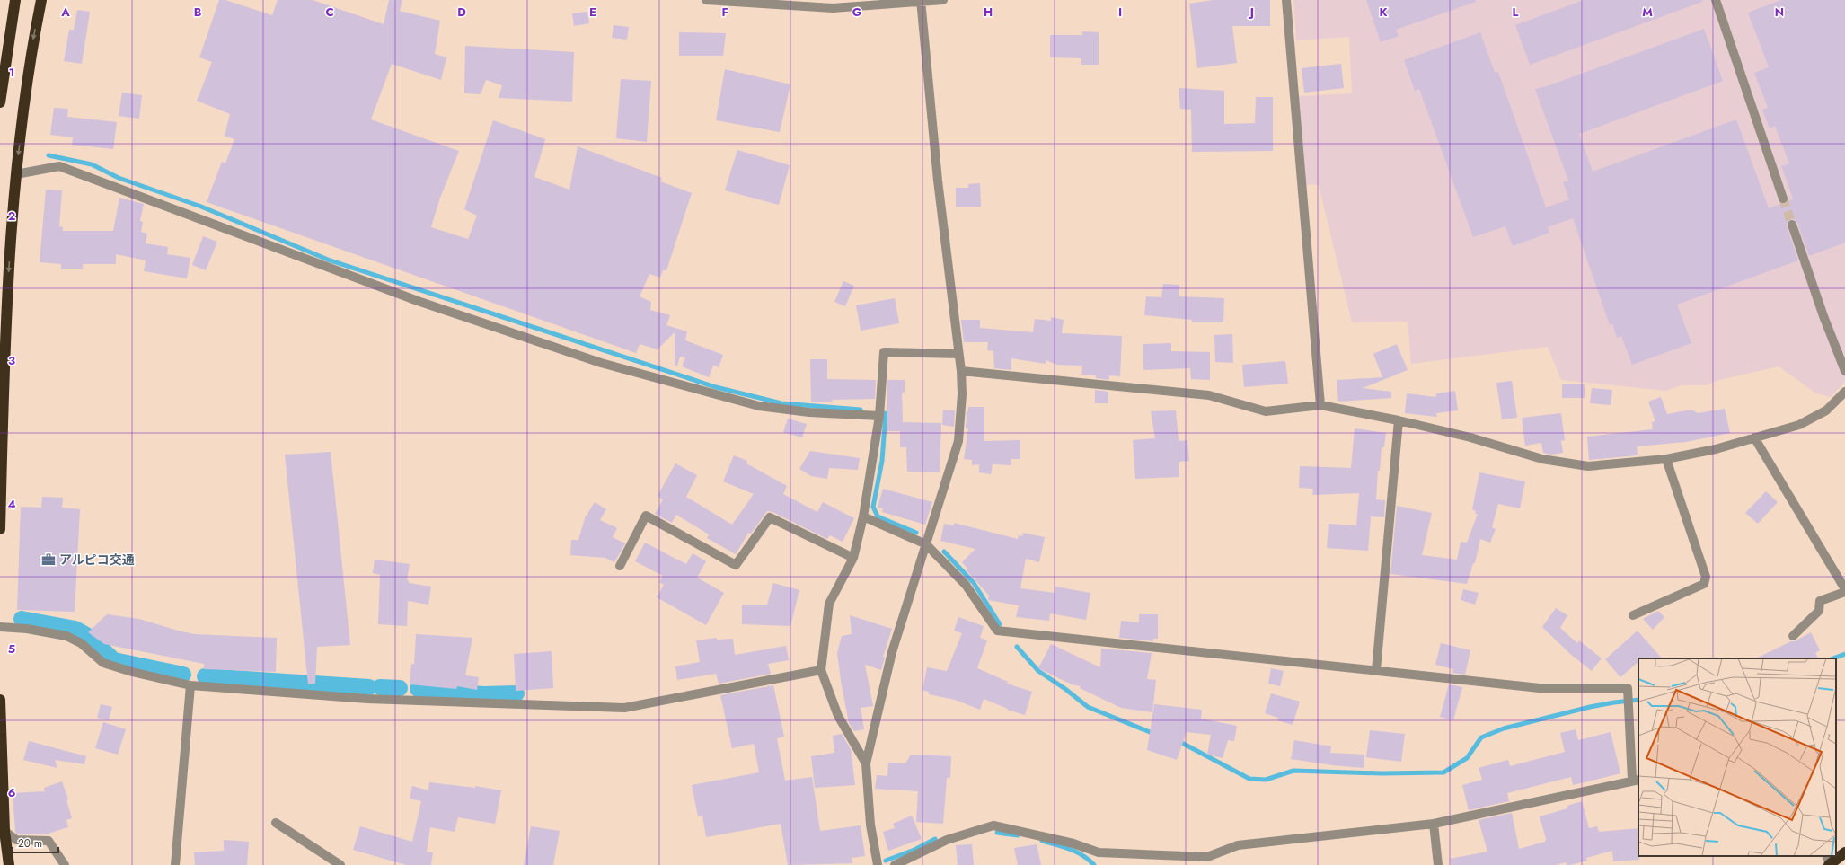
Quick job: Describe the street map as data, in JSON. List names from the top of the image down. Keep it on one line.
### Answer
{"places":{"office":["アルピコ交通"]},"scale_bar":"20 m","grid":{"columns":["A","B","C","D","E","F","G","H","I","J","K","L","M","N"],"rows":["1","2","3","4","5","6"]}}
